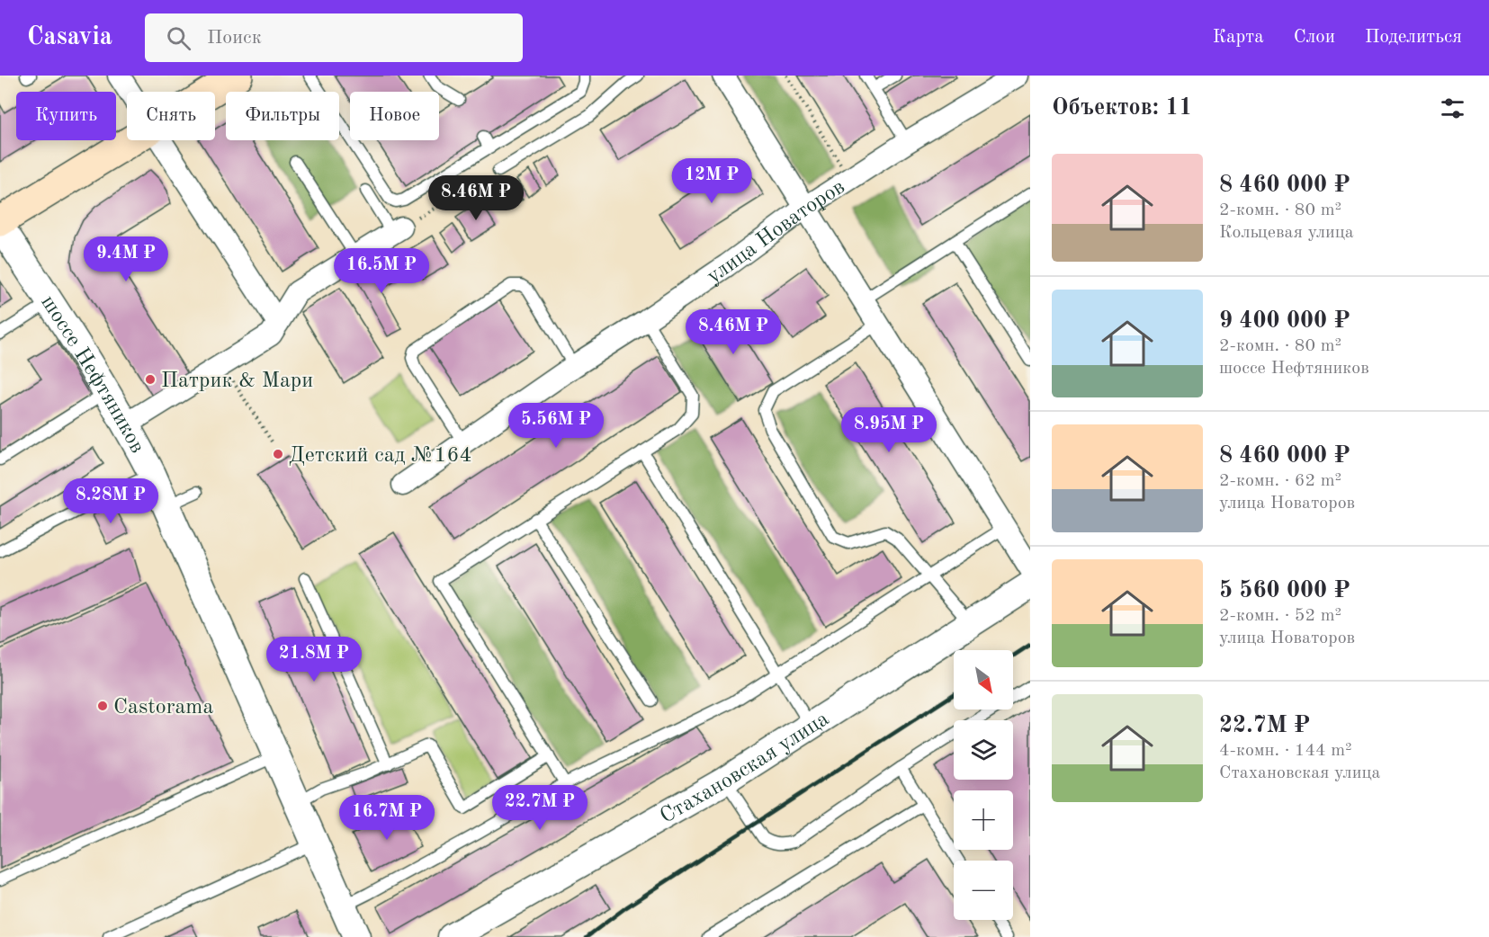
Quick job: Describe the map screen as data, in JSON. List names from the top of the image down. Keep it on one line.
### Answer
{"streets":{"street":["улица Новаторов","шоссе Нефтяников","Стахановская улица"]},"places":["Патрик & Мари","Детский сад №164","Castorama"],"north":"bottom right","page":{"header":"Casavia","search":"Поиск","nav":["Карта","Слои","Поделиться"],"heading":"Объектов: 11","chip":["Купить","Снять","Фильтры","Новое"],"list":[{"name":"8 460 000 ₽","note":"2-комн. · 80 m² · Кольцевая улица"},{"name":"9 400 000 ₽","note":"2-комн. · 80 m² · шоссе Нефтяников"},{"name":"8 460 000 ₽","note":"2-комн. · 62 m² · улица Новаторов"},{"name":"5 560 000 ₽","note":"2-комн. · 52 m² · улица Новаторов"},{"name":"22.7M ₽","note":"4-комн. · 144 m² · Стахановская улица"}],"price":["12M ₽","8.46M ₽","9.4M ₽","16.5M ₽","8.46M ₽","5.56M ₽","8.95M ₽","8.28M ₽","21.8M ₽","22.7M ₽","16.7M ₽"],"map_buttons":["+","−"]}}
